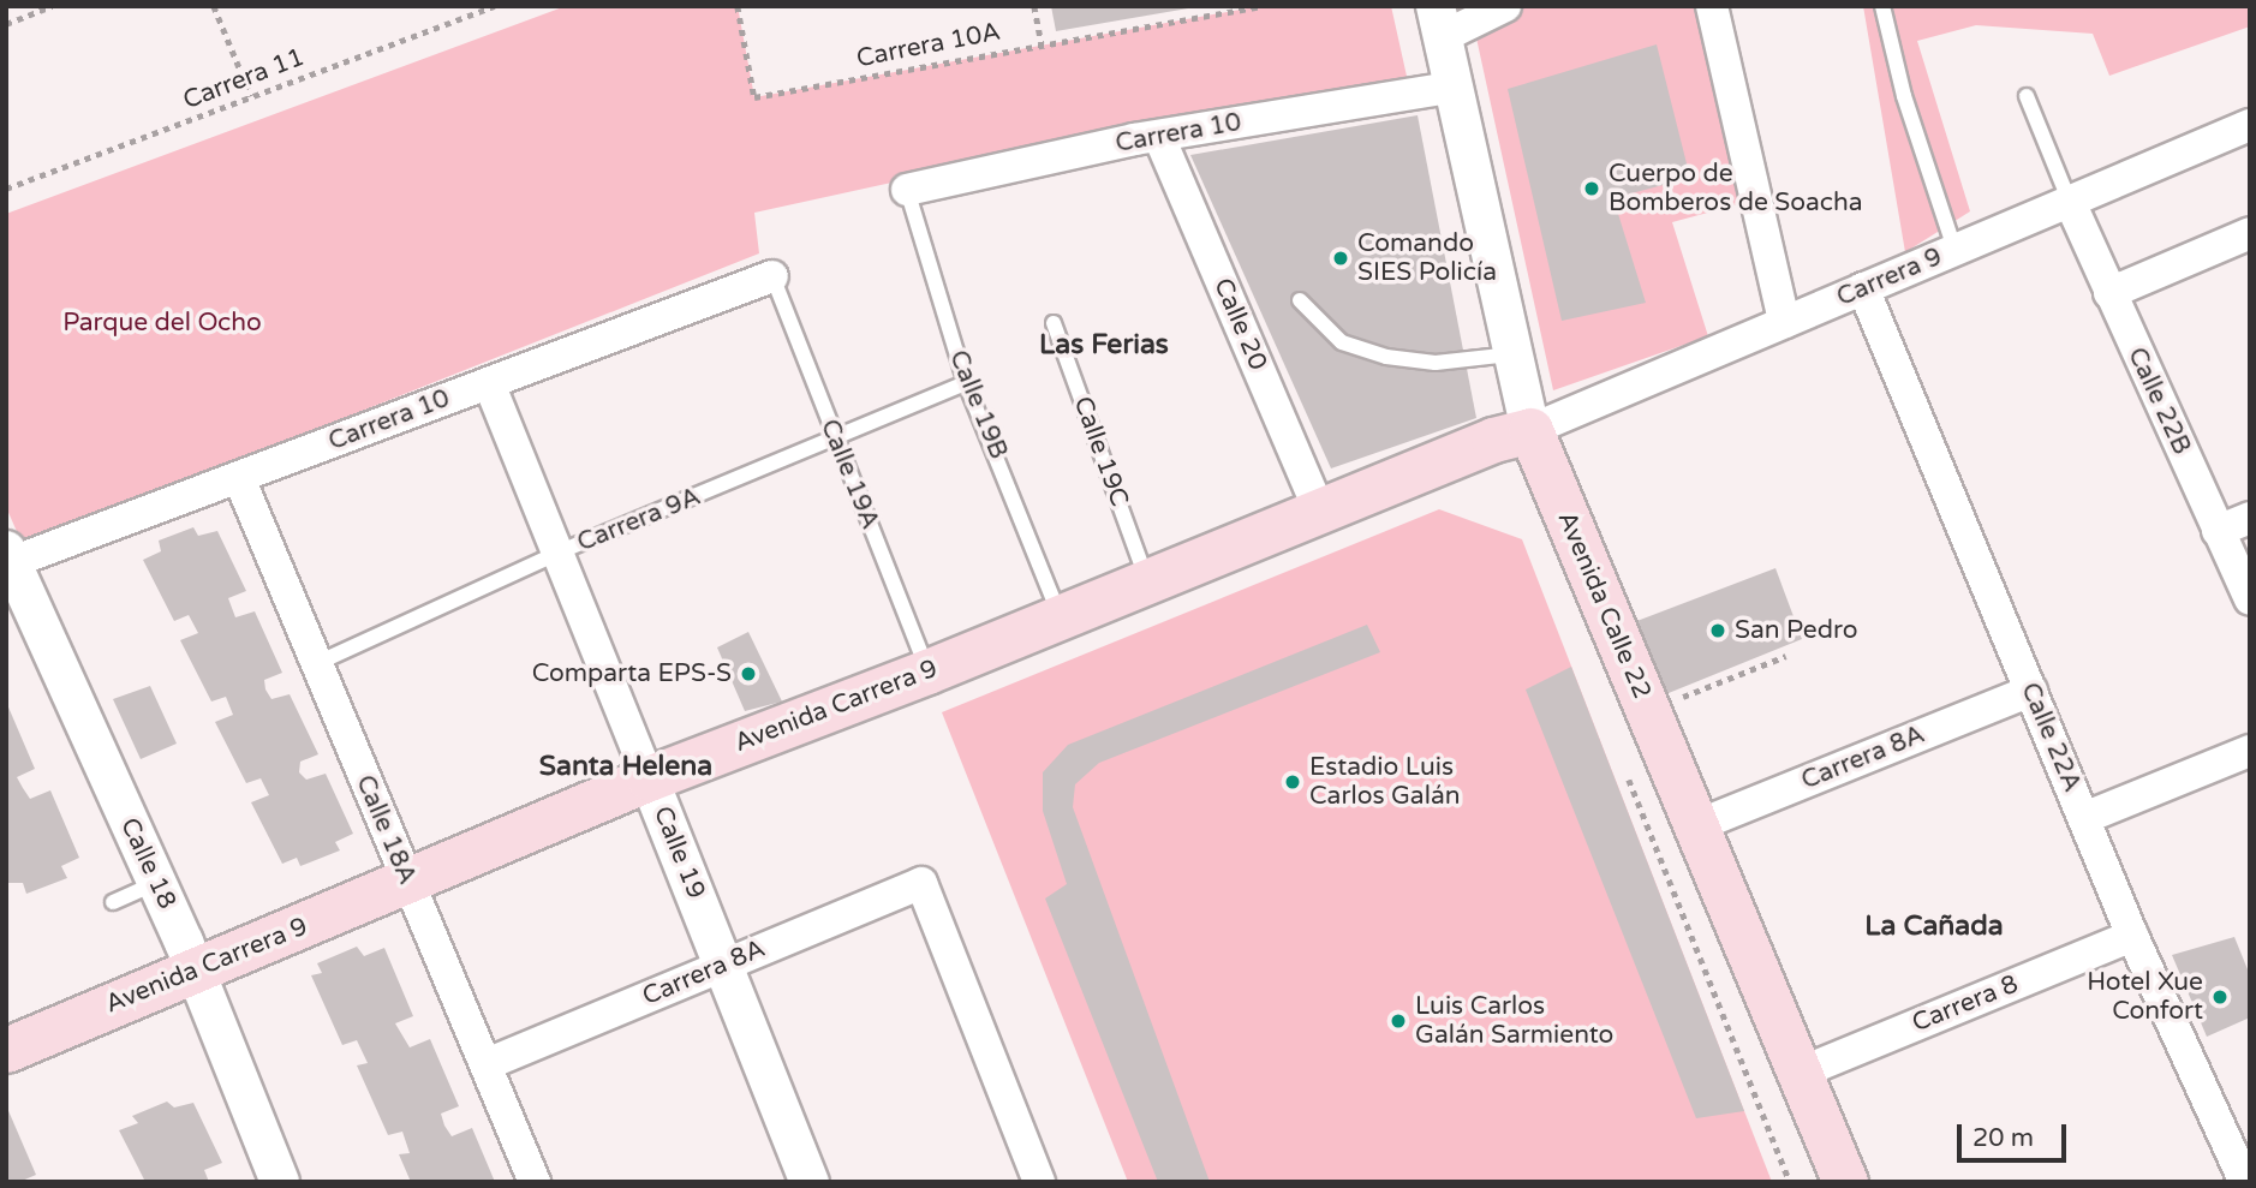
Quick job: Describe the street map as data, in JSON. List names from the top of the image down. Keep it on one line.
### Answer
{"streets":{"main road":["Avenida Calle 22","Avenida Carrera 9"],"street":["Carrera 10","Carrera 9","Calle 20","Calle 22B","Calle 22A","Carrera 8A","Calle 18A","Calle 19","Calle 18","Carrera 8"],"lane":["Calle 19B","Calle 19C","Calle 19A","Carrera 9A"],"path":["Carrera 10A","Carrera 11"]},"crossings":[["Carrera 10","Calle 20"],["Carrera 10","Calle 19B"],["Carrera 10","Calle 19A"],["Carrera 10","Avenida Calle 22"],["Carrera 10","Calle 18A"],["Carrera 10","Calle 19"],["Carrera 10","Calle 18"],["Carrera 9","Calle 22B"],["Carrera 9","Avenida Calle 22"],["Carrera 9","Avenida Carrera 9"],["Carrera 9","Calle 22A"],["Calle 20","Avenida Carrera 9"],["Calle 19B","Carrera 9A"],["Calle 19B","Avenida Carrera 9"],["Calle 19C","Avenida Carrera 9"],["Calle 19A","Carrera 9A"],["Calle 19A","Avenida Carrera 9"],["Carrera 9A","Calle 18A"],["Carrera 9A","Calle 19"],["Avenida Calle 22","Avenida Carrera 9"],["Avenida Calle 22","Carrera 8A"],["Avenida Calle 22","Carrera 8"],["Avenida Carrera 9","Calle 18A"],["Avenida Carrera 9","Calle 19"],["Avenida Carrera 9","Calle 18"],["Calle 22A","Carrera 8A"],["Calle 22A","Carrera 8"],["Carrera 8A","Calle 18A"],["Carrera 8A","Calle 19"]],"districts":["Las Ferias","Santa Helena","La Cañada"],"parks":["Parque del Ocho"],"places":["Cuerpo de Bomberos de Soacha","Comando SIES Policía","San Pedro","Comparta EPS-S","Estadio Luis Carlos Galán","Hotel Xue Confort","Luis Carlos Galán Sarmiento"],"scale_bar":"20 m"}
